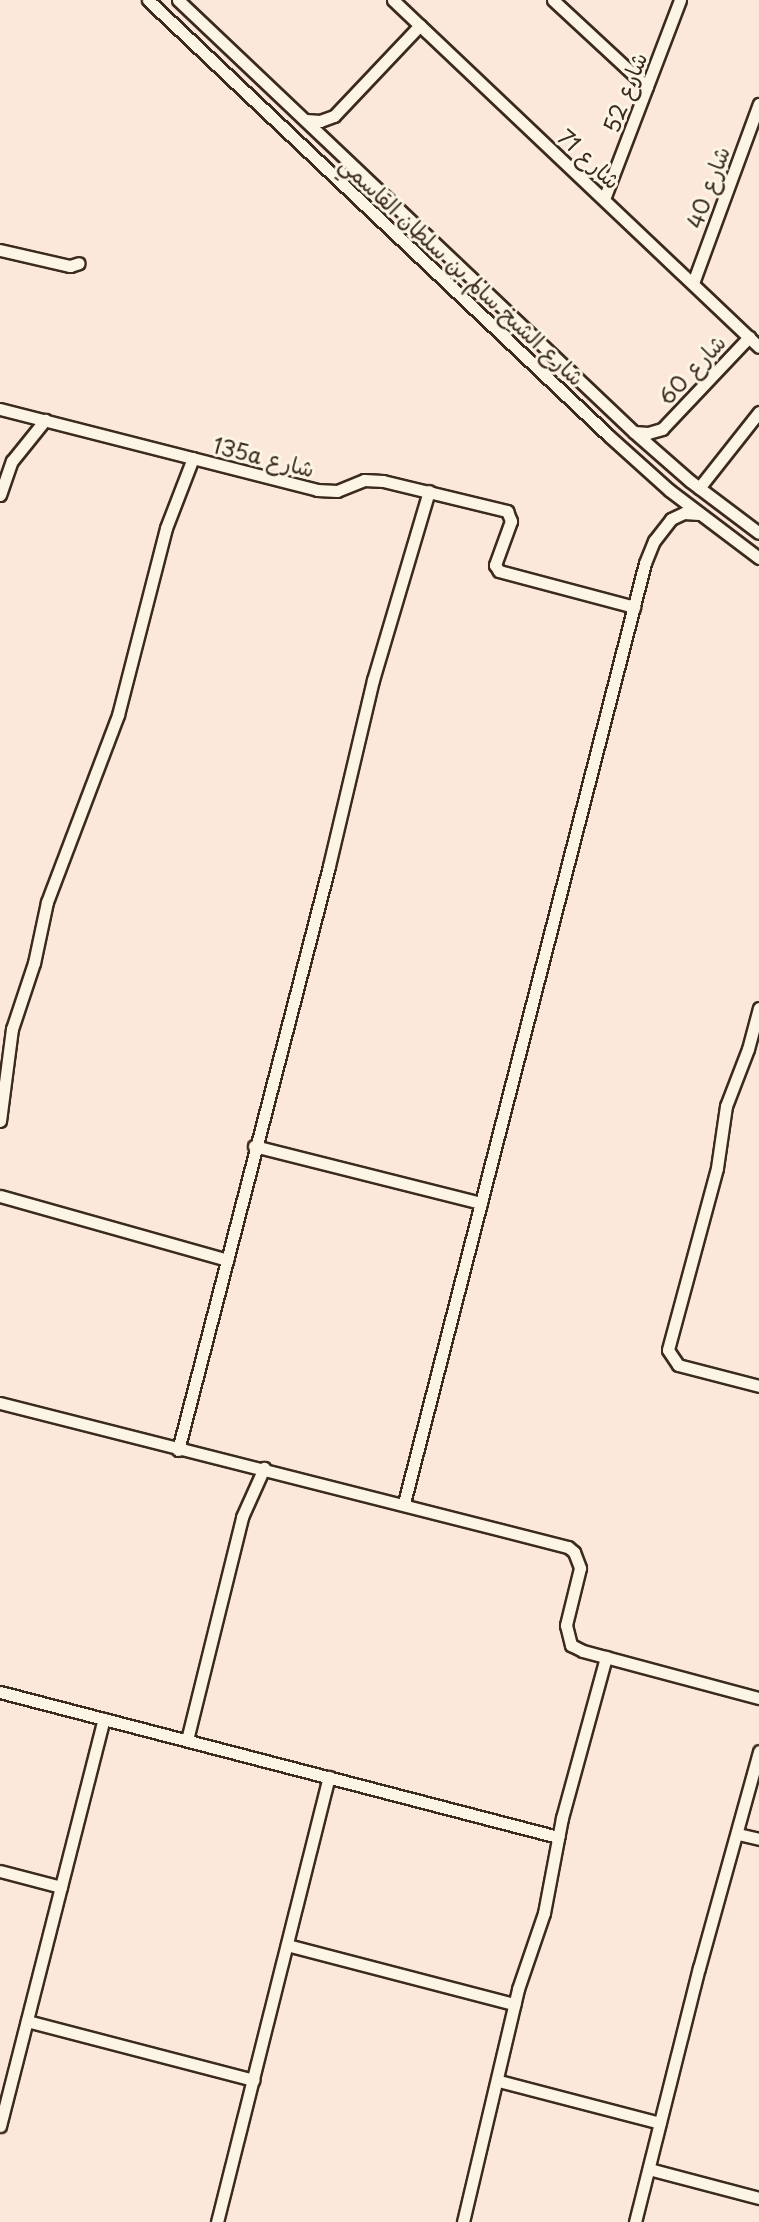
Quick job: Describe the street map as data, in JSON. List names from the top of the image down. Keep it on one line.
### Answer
{"streets":{"street":["شارع 52","شارع 71","شارع 40","شارع الشيخ سالم بن سلطان القاسمي","شارع 60","135a شارع"]},"crossings":[["شارع 52","شارع 71"],["شارع 71","شارع 40"],["شارع 71","شارع 60"],["شارع الشيخ سالم بن سلطان القاسمي","شارع 60"]]}
